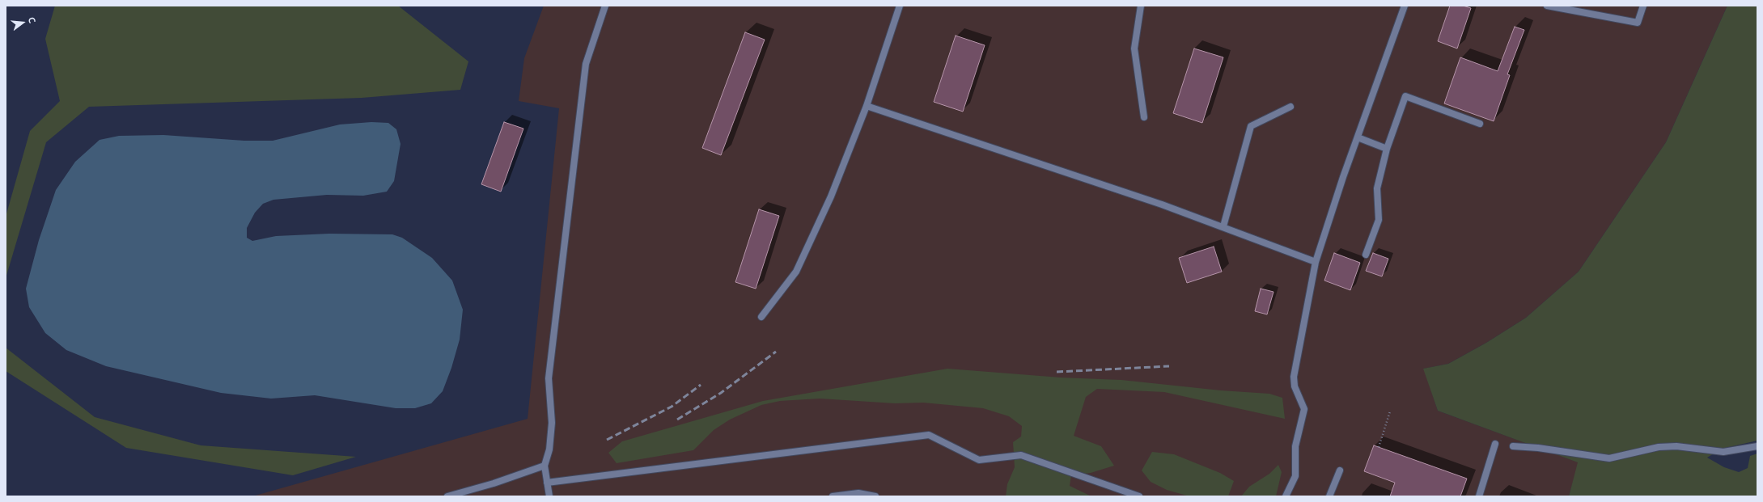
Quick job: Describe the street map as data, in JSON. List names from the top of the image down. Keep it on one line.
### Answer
{"north":"right"}
